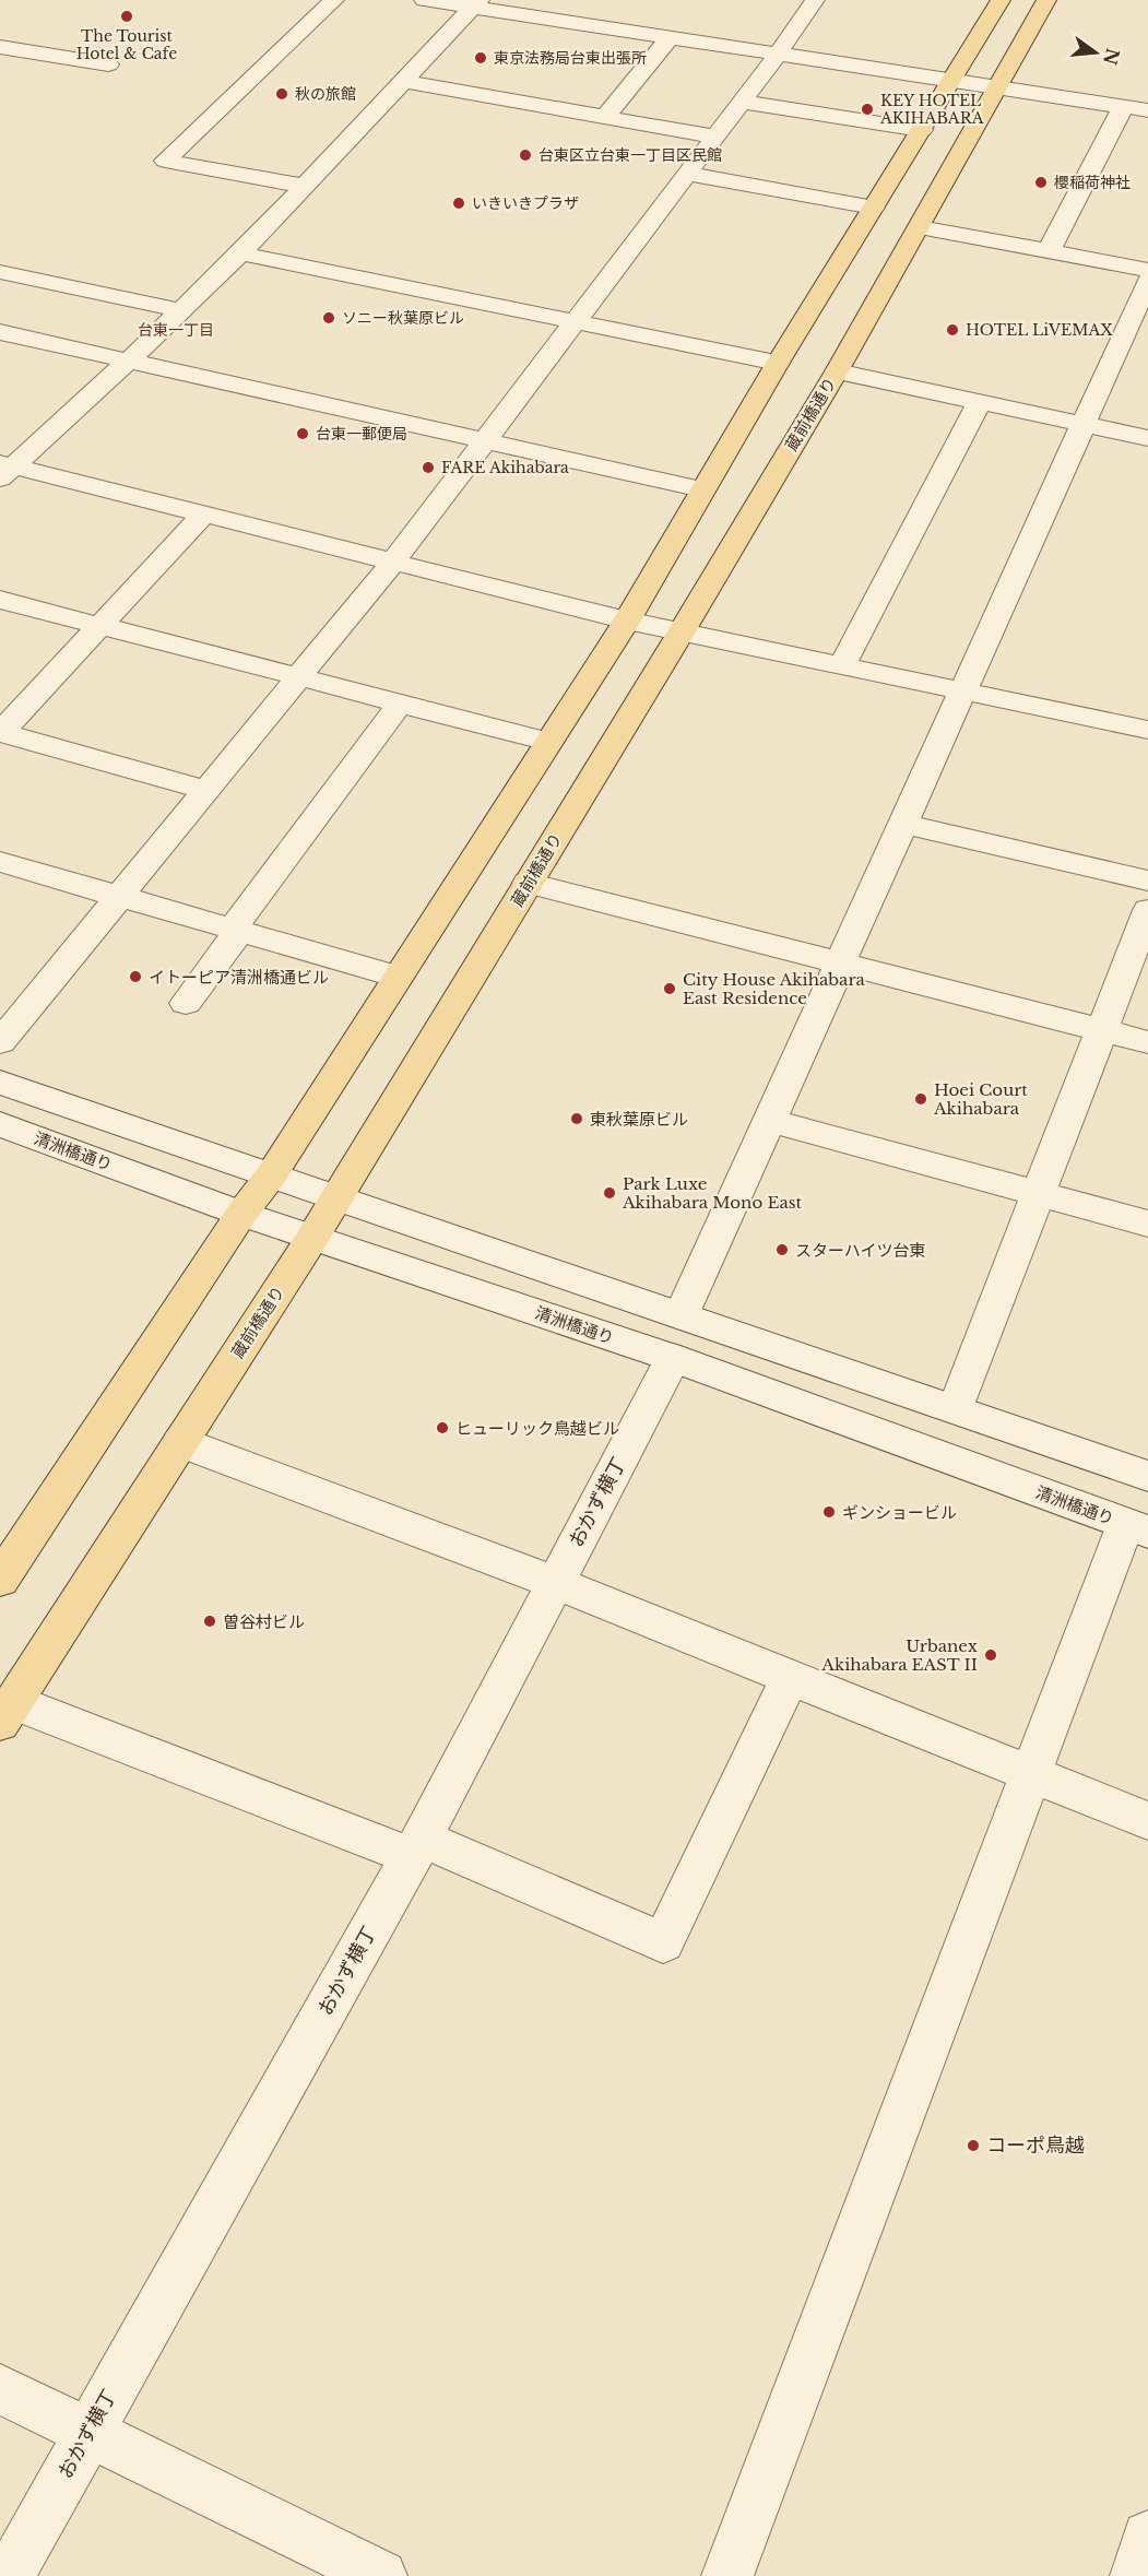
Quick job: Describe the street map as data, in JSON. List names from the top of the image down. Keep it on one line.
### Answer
{"streets":{"main road":["蔵前橋通り"],"street":["清洲橋通り","おかず横丁"]},"crossings":[["蔵前橋通り","清洲橋通り"],["清洲橋通り","おかず横丁"]],"districts":["台東一丁目"],"places":["The Tourist Hotel & Cafe","東京法務局台東出張所","秋の旅館","KEY HOTEL AKIHABARA","台東区立台東一丁目区民館","櫻稲荷神社","いきいきプラザ","ソニー秋葉原ビル","HOTEL LiVEMAX","台東一郵便局","FARE Akihabara","イトーピア清洲橋通ビル","City House Akihabara East Residence","Hoei Court Akihabara","東秋葉原ビル","Park Luxe Akihabara Mono East","スターハイツ台東","ヒューリック鳥越ビル","ギンショービル","曽谷村ビル","Urbanex Akihabara EAST II","コーポ鳥越"],"north":"right"}
